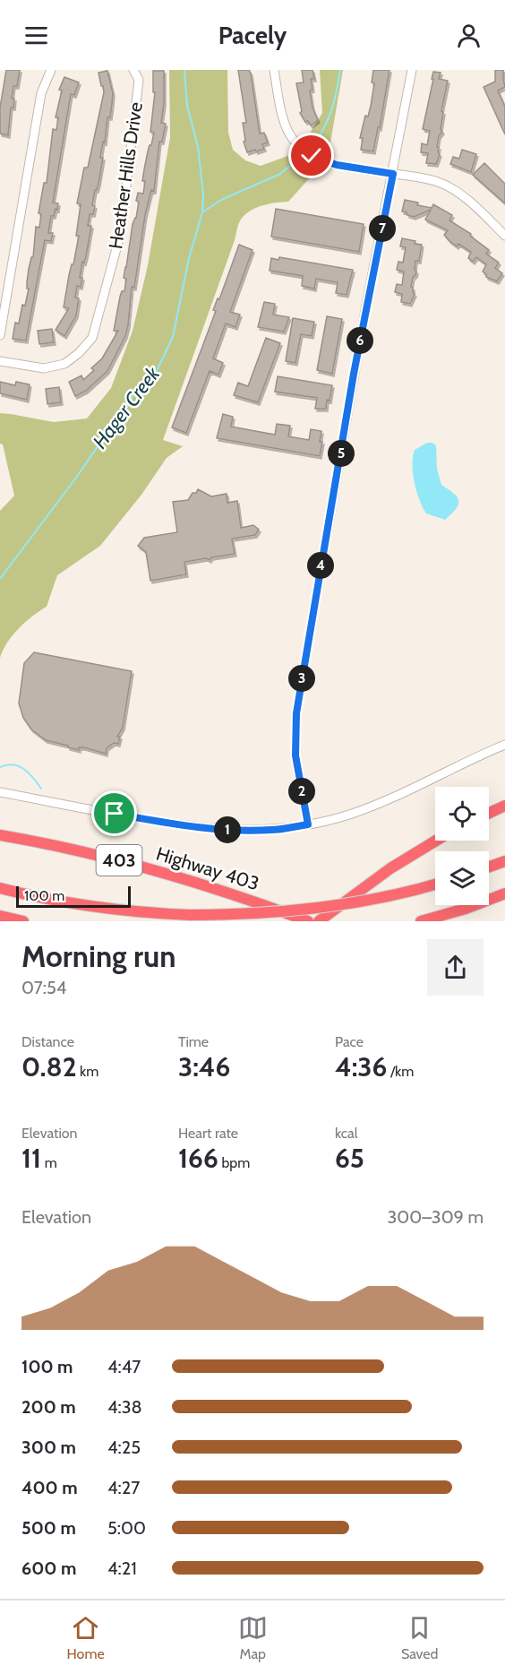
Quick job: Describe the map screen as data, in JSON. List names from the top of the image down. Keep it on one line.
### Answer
{"streets":{"highway":["403","Highway 403"],"street":["Heather Hills Drive"]},"water":["Hager Creek"],"scale_bar":"100 m","page":{"header":"Pacely","pins":["7","6","5","4","3","2","1"],"scale":"100 m","heading":["Morning run","07:54"],"stats":[["Distance","0.82 km"],["Time","3:46"],["Pace","4:36 /km"],["Elevation","11 m"],["Heart rate","166 bpm"],["kcal","65"]],"chart":["Elevation","300–309 m"],"list":[{"name":"100 m","note":"4:47"},{"name":"200 m","note":"4:38"},{"name":"300 m","note":"4:25"},{"name":"400 m","note":"4:27"},{"name":"500 m","note":"5:00"},{"name":"600 m","note":"4:21"}],"tabs":["Home","Map","Saved"]}}
